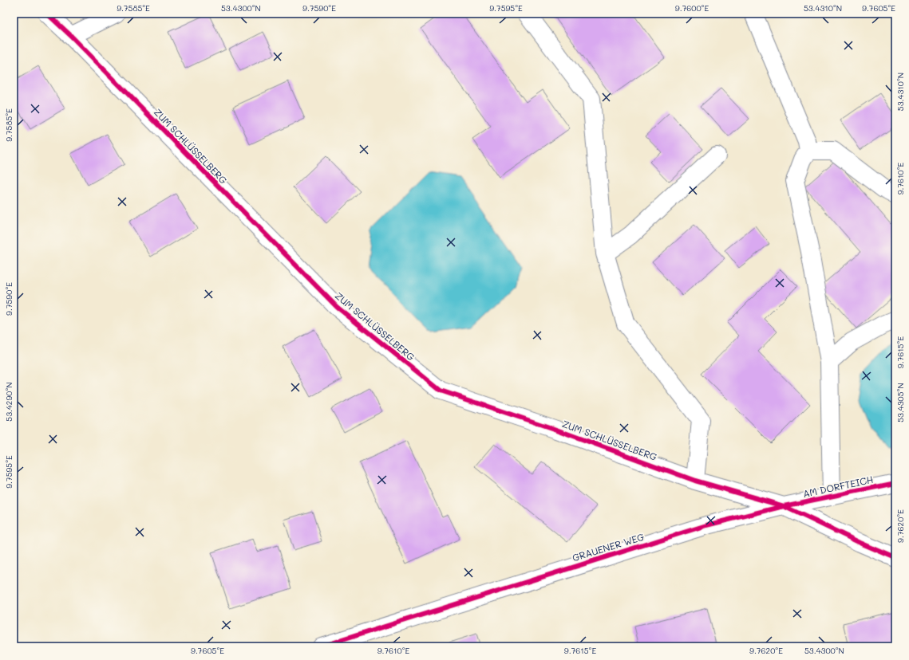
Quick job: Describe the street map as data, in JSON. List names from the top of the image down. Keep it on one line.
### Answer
{"streets":{"street":["ZUM SCHLÜSSELBERG","AM DORFTEICH","GRAUENER WEG"]},"crossings":[["ZUM SCHLÜSSELBERG","AM DORFTEICH"],["ZUM SCHLÜSSELBERG","GRAUENER WEG"],["AM DORFTEICH","GRAUENER WEG"]],"coordinates":["9.7585°E","53.4300°N","9.7590°E","9.7595°E","9.7600°E","53.4310°N","9.7605°E","9.7610°E","9.7615°E","53.4290°N","53.4305°N","9.7620°E"]}
